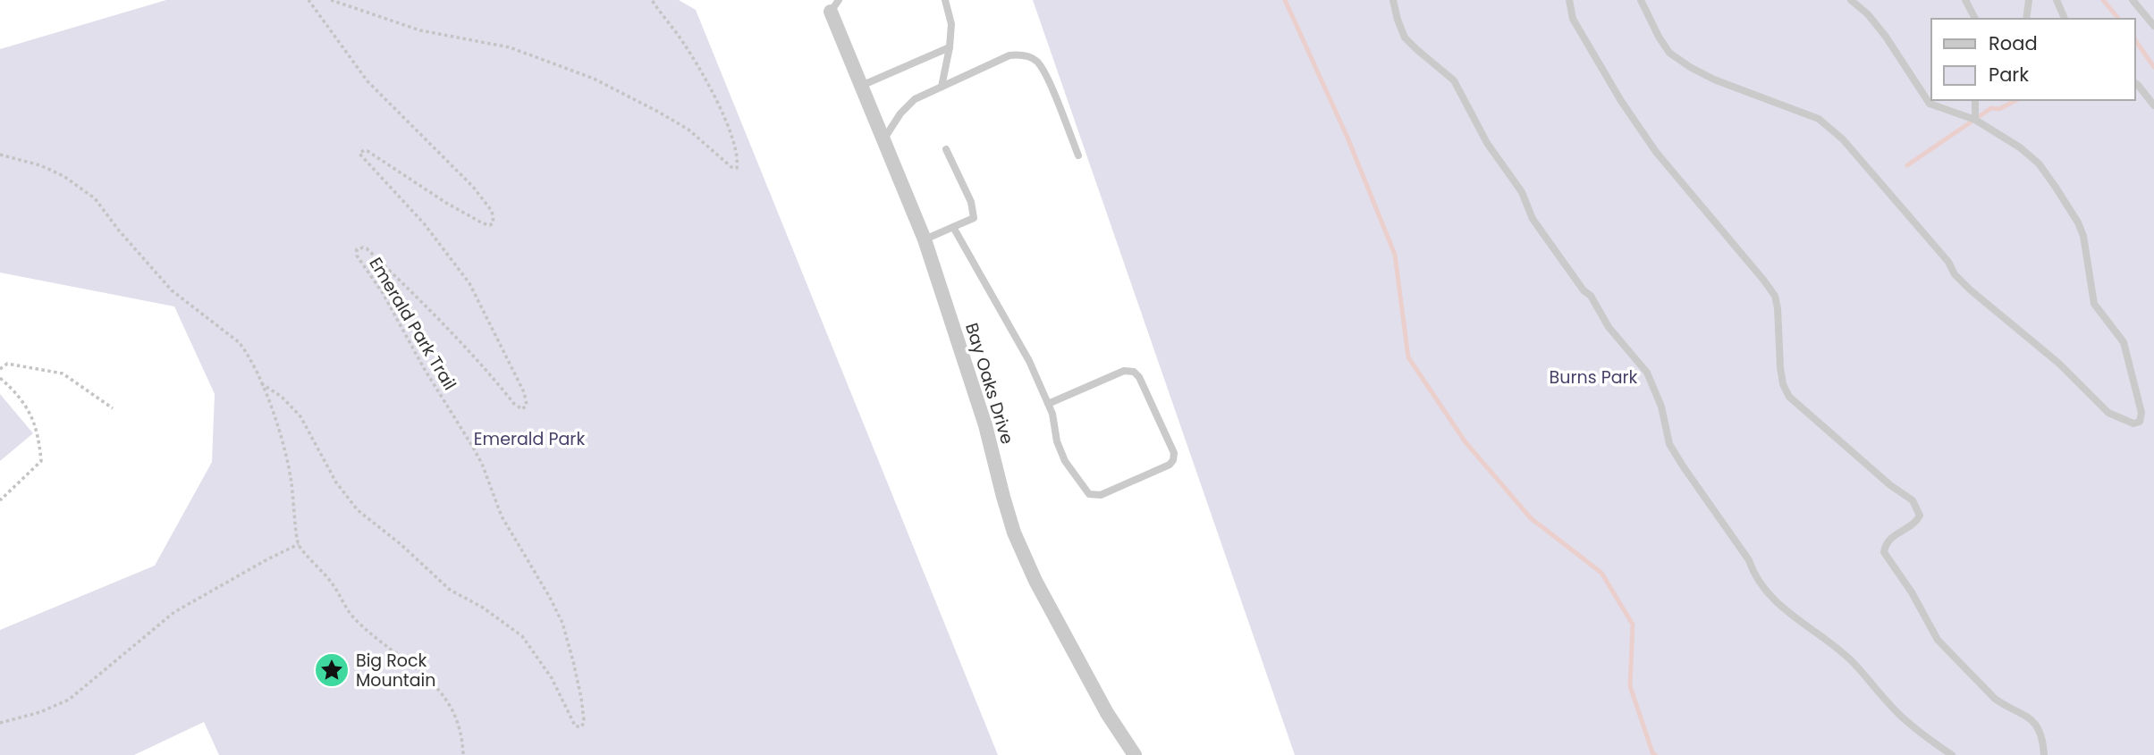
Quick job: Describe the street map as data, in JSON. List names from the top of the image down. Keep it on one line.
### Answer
{"streets":{"street":["Bay Oaks Drive"],"path":["Emerald Park Trail"]},"parks":["Burns Park","Emerald Park"],"places":{"place":["Big Rock Mountain"]},"legend":["Road","Park"]}
